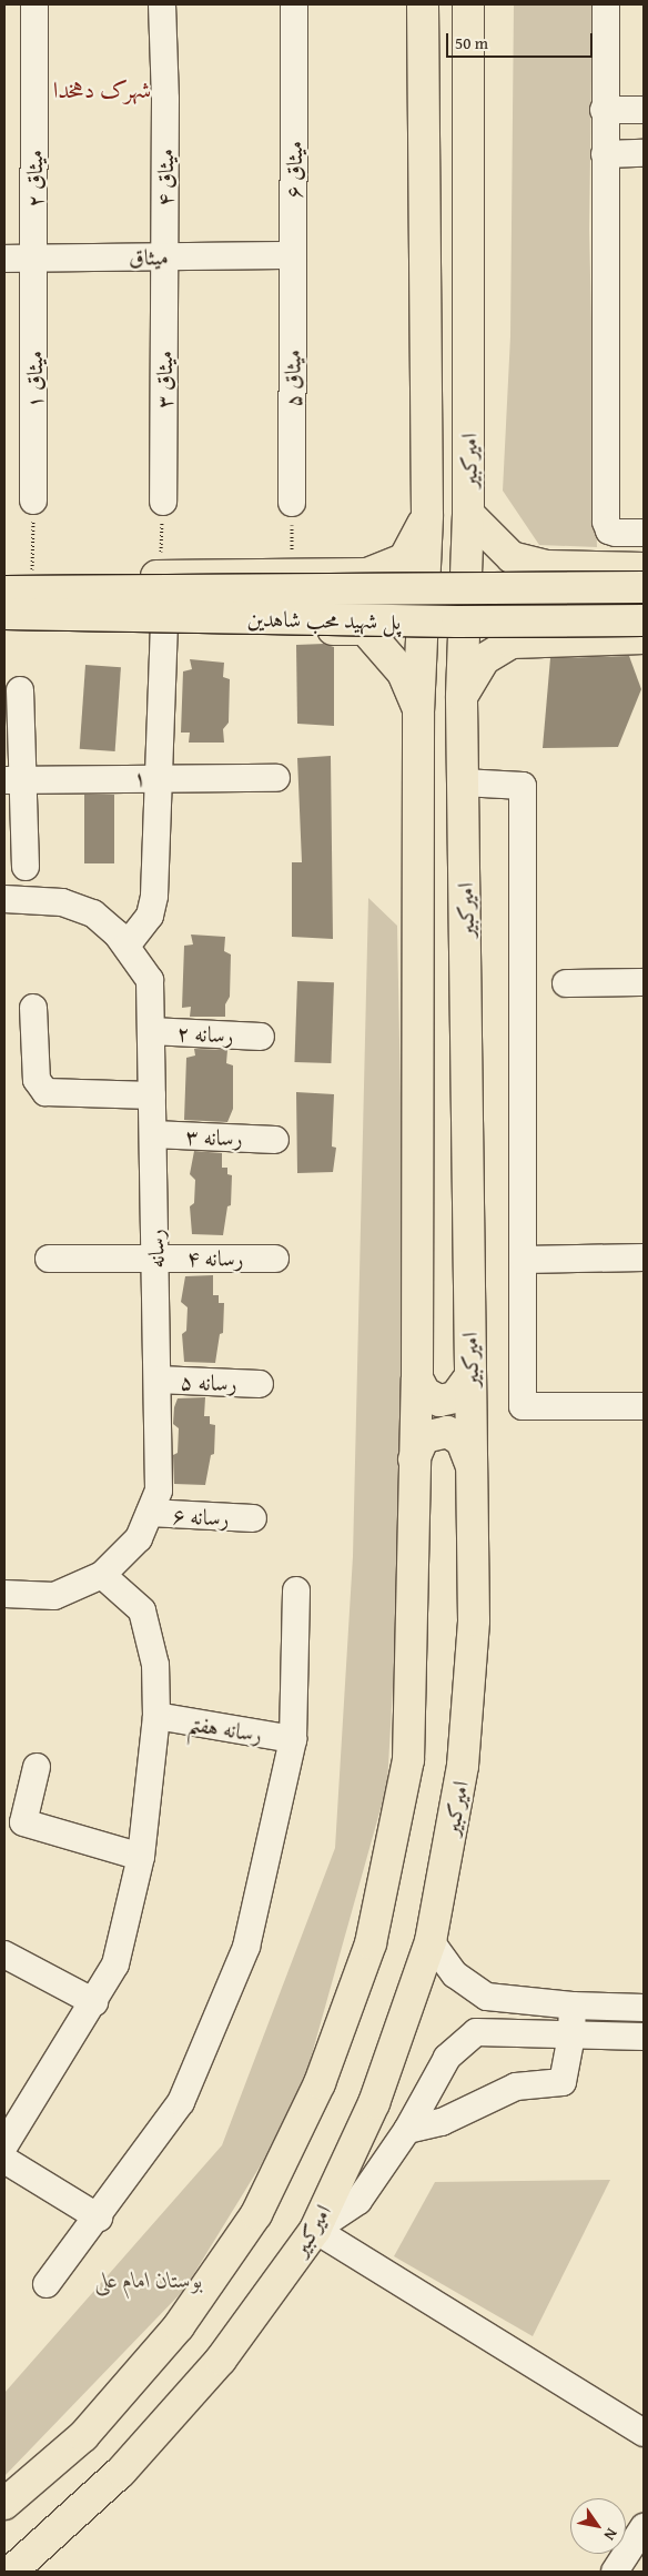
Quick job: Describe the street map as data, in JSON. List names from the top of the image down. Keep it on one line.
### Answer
{"streets":{"main road":["امیرکبیر","پل شهید محب شاهدین"],"street":["میثاق ۶","میثاق ۴","میثاق ۲","میثاق","میثاق ۵","میثاق ۱","میثاق ۳","۱","رسانه ۲","رسانه ۳","رسانه","رسانه ۴","رسانه ۵","رسانه ۶","رسانه هفتم"]},"crossings":[["میثاق ۶","میثاق"],["میثاق ۶","میثاق ۵"],["میثاق ۴","میثاق"],["میثاق ۴","میثاق ۳"],["میثاق ۲","میثاق"],["میثاق ۲","میثاق ۱"],["میثاق","میثاق ۵"],["میثاق","میثاق ۱"],["میثاق","میثاق ۳"],["رسانه ۲","رسانه"],["رسانه ۳","رسانه"],["رسانه","رسانه ۴"],["رسانه","رسانه ۵"],["رسانه","رسانه ۶"]],"districts":["شهرک دهخدا"],"parks":["بوستان امام علی"],"scale_bar":"50 m","north":"bottom right"}
